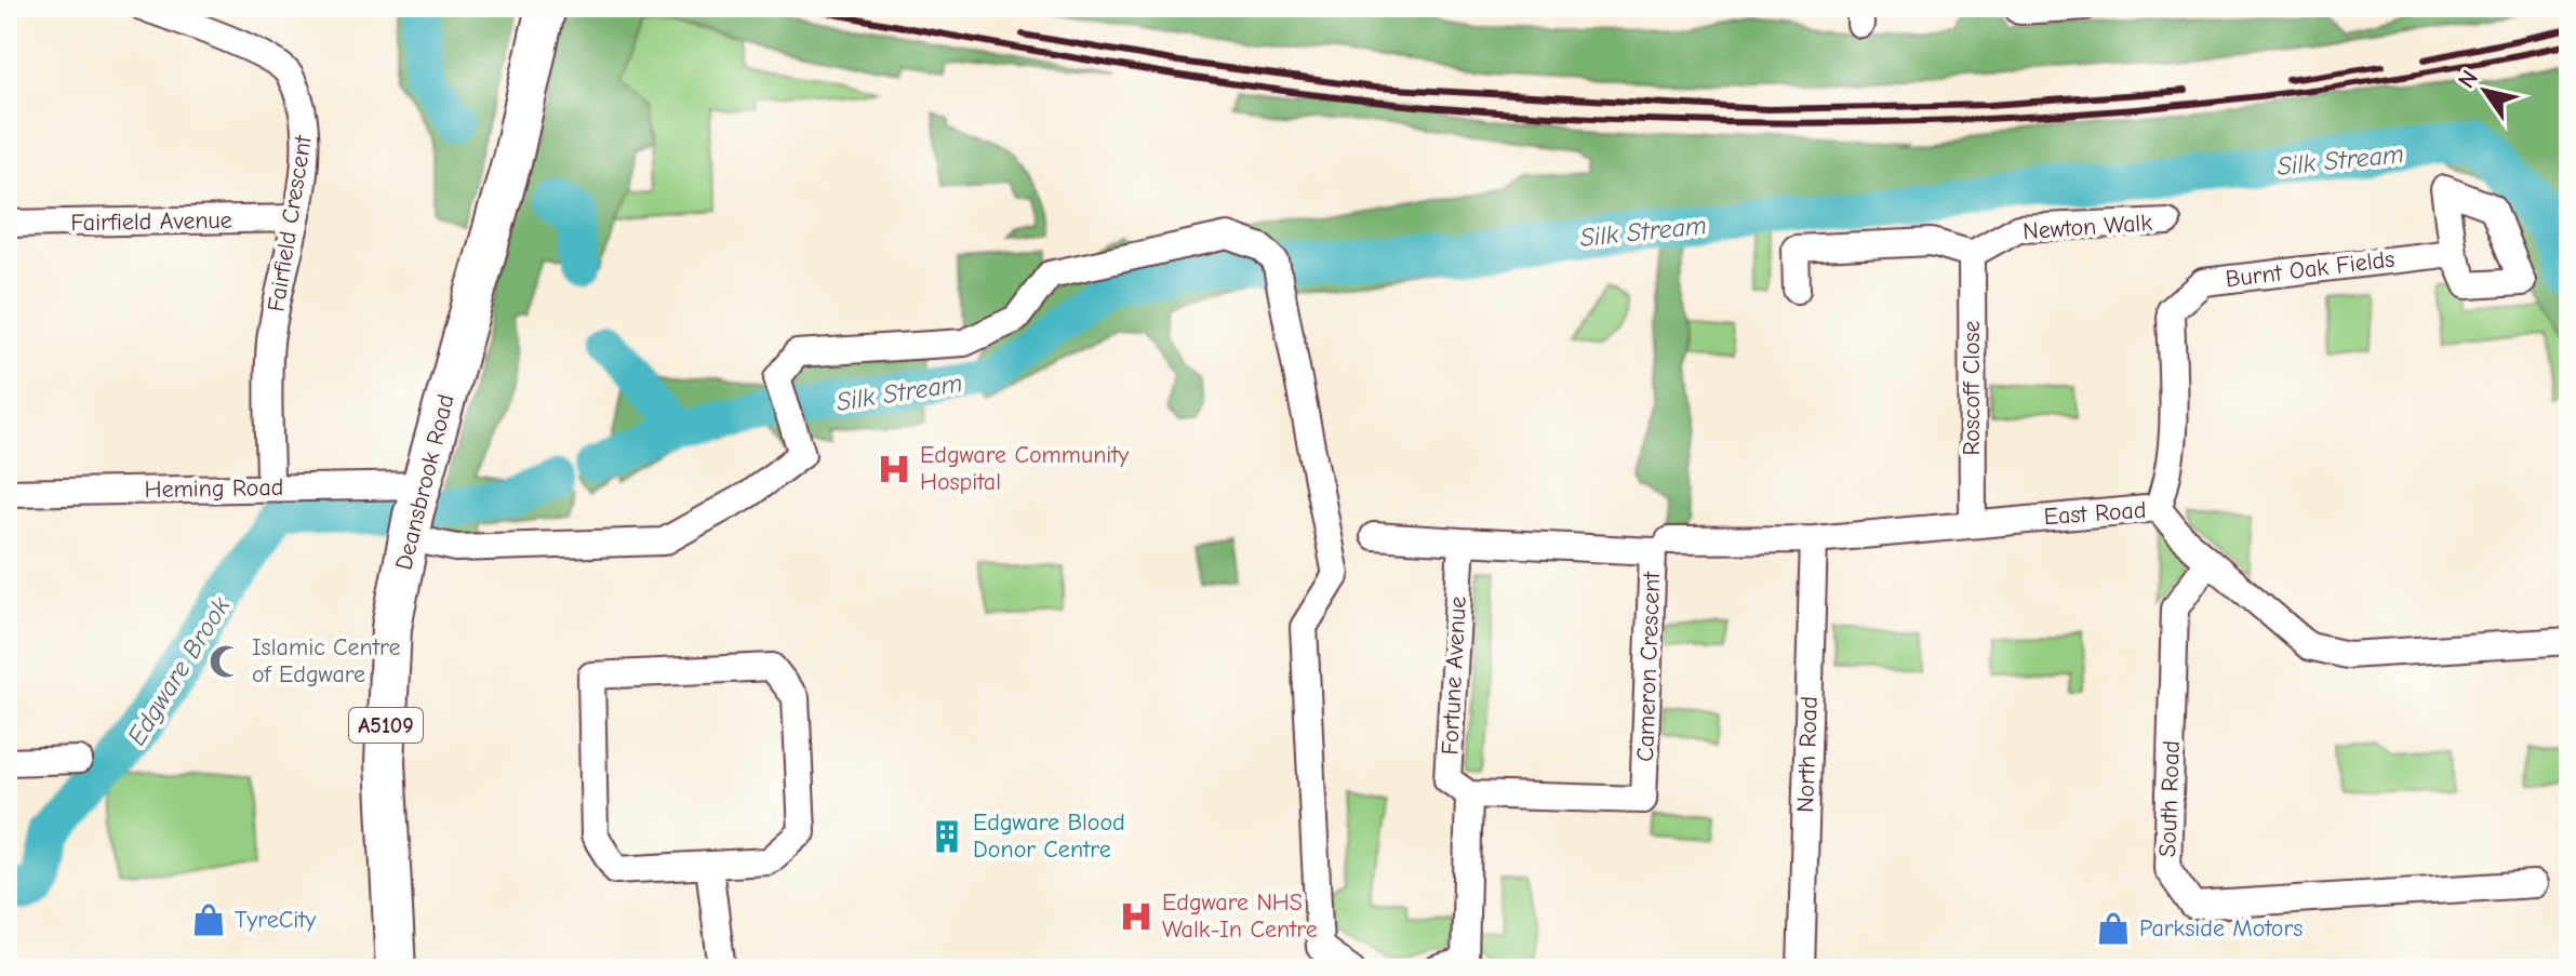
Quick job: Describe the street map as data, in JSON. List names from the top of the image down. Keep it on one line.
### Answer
{"streets":{"main road":["Deansbrook Road","A5109"],"street":["Fairfield Avenue","Fairfield Crescent","Newton Walk","Burnt Oak Fields","Roscoff Close","Heming Road","East Road","Cameron Crescent","Fortune Avenue","North Road","South Road"]},"crossings":[["Fairfield Avenue","Fairfield Crescent"],["Fairfield Crescent","Heming Road"],["Newton Walk","Roscoff Close"],["Burnt Oak Fields","East Road"],["Roscoff Close","East Road"],["Deansbrook Road","Heming Road"],["East Road","North Road"],["East Road","South Road"],["Cameron Crescent","Fortune Avenue"]],"water":["Silk Stream","Edgware Brook"],"places":{"hospital":["Edgware Community Hospital","Edgware NHS Walk-In Centre"],"mosque":["Islamic Centre of Edgware"],"building":["Edgware Blood Donor Centre"],"shop":["TyreCity","Parkside Motors"]},"north":"top left"}
